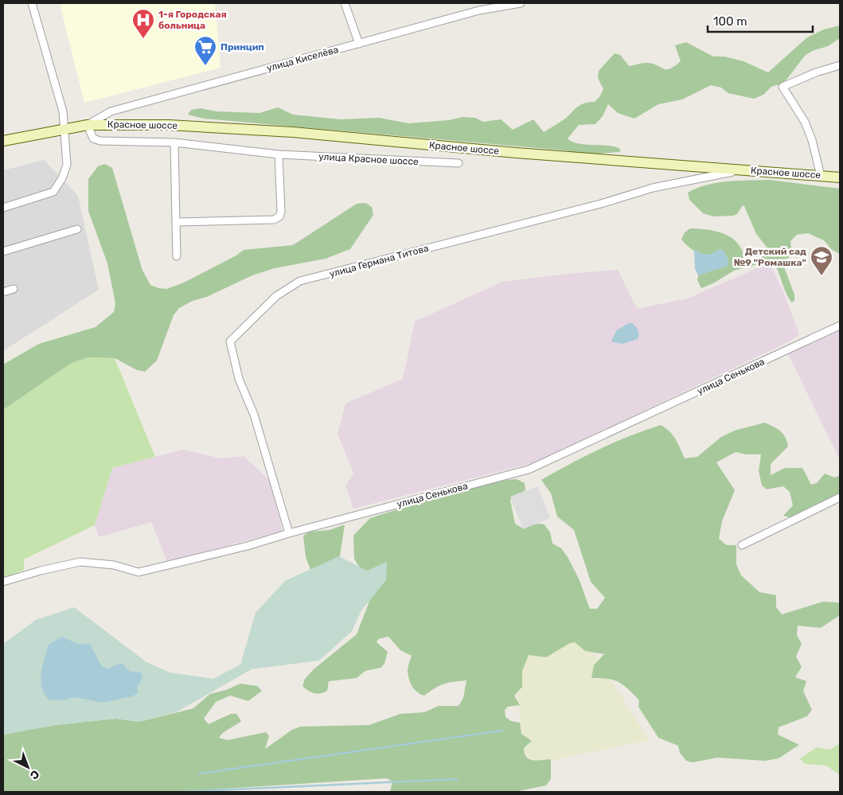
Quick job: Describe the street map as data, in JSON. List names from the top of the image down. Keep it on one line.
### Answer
{"streets":{"main road":["Красное шоссе"],"street":["улица Киселёва","улица Красное шоссе","улица Германа Титова","улица Сенькова"]},"crossings":[["улица Киселёва","Красное шоссе"],["улица Киселёва","улица Красное шоссе"],["Красное шоссе","улица Красное шоссе"],["Красное шоссе","улица Германа Титова"],["улица Германа Титова","улица Сенькова"]],"places":{"hospital":["1-я Городская больница"],"supermarket":["Принцип"],"school or university":["Детский сад №9 \"Ромашка\""]},"scale_bar":"100 m","north":"bottom right"}
